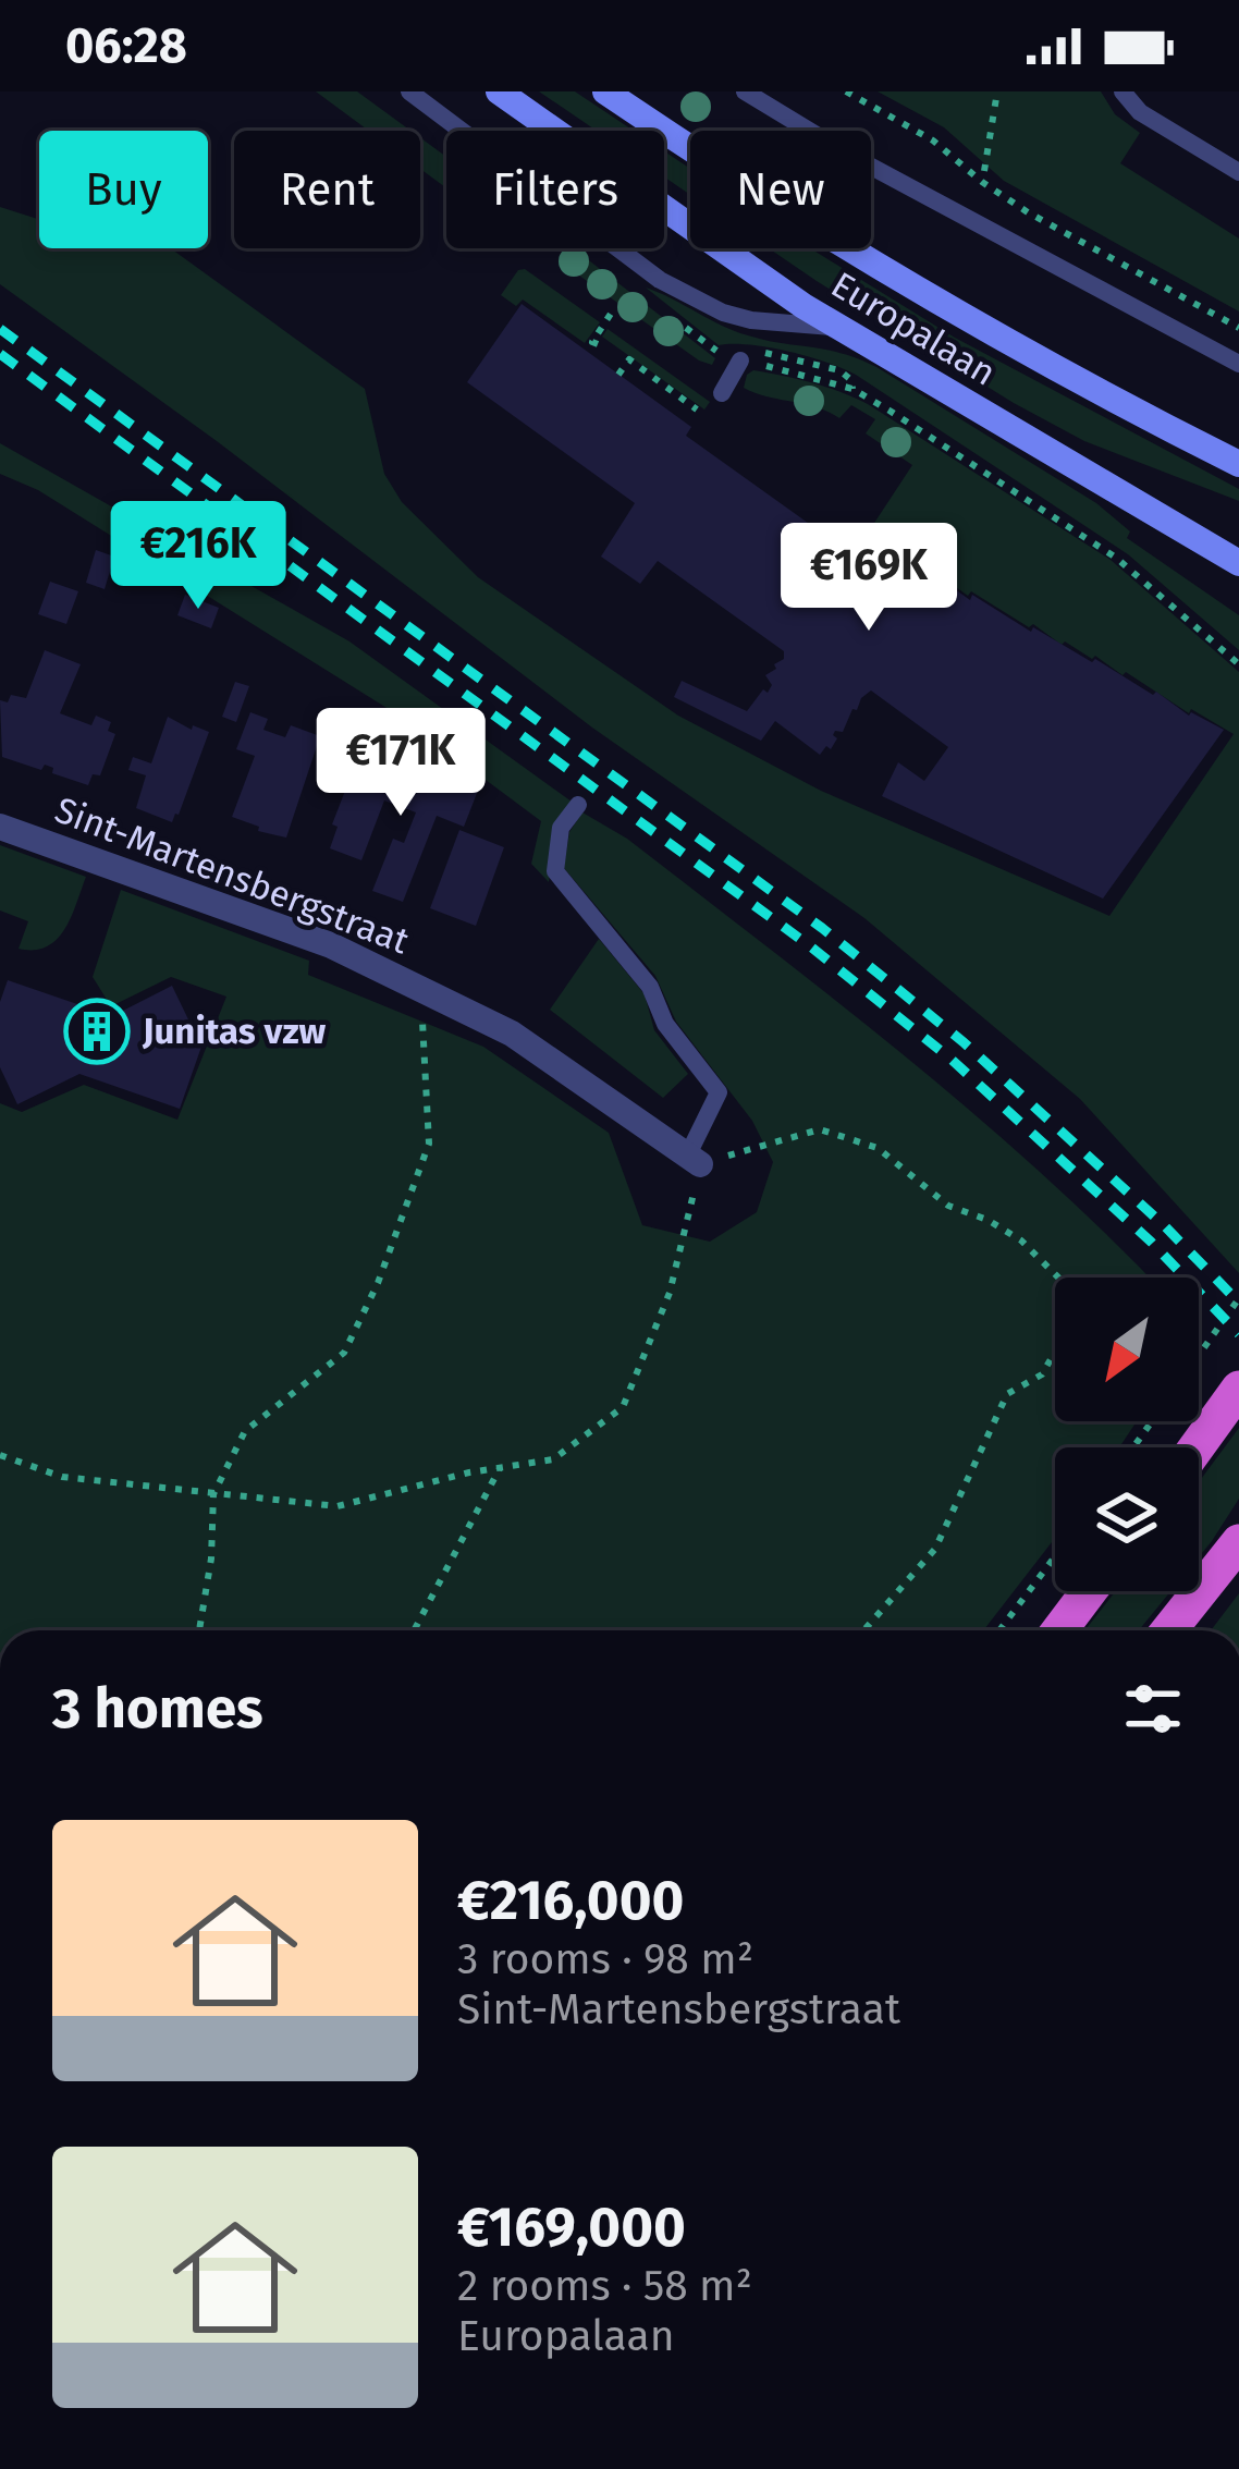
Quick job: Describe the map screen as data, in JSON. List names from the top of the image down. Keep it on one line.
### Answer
{"streets":{"main road":["Europalaan"],"street":["Sint-Martensbergstraat"]},"places":{"building":["Junitas vzw"]},"north":"bottom left","page":{"status":"06:28","chip":["Buy","Rent","Filters","New"],"price":["€216K","€169K","€171K"],"heading":"3 homes","list":[{"name":"€216,000","note":"3 rooms · 98 m² · Sint-Martensbergstraat"},{"name":"€169,000","note":"2 rooms · 58 m² · Europalaan"}]}}
